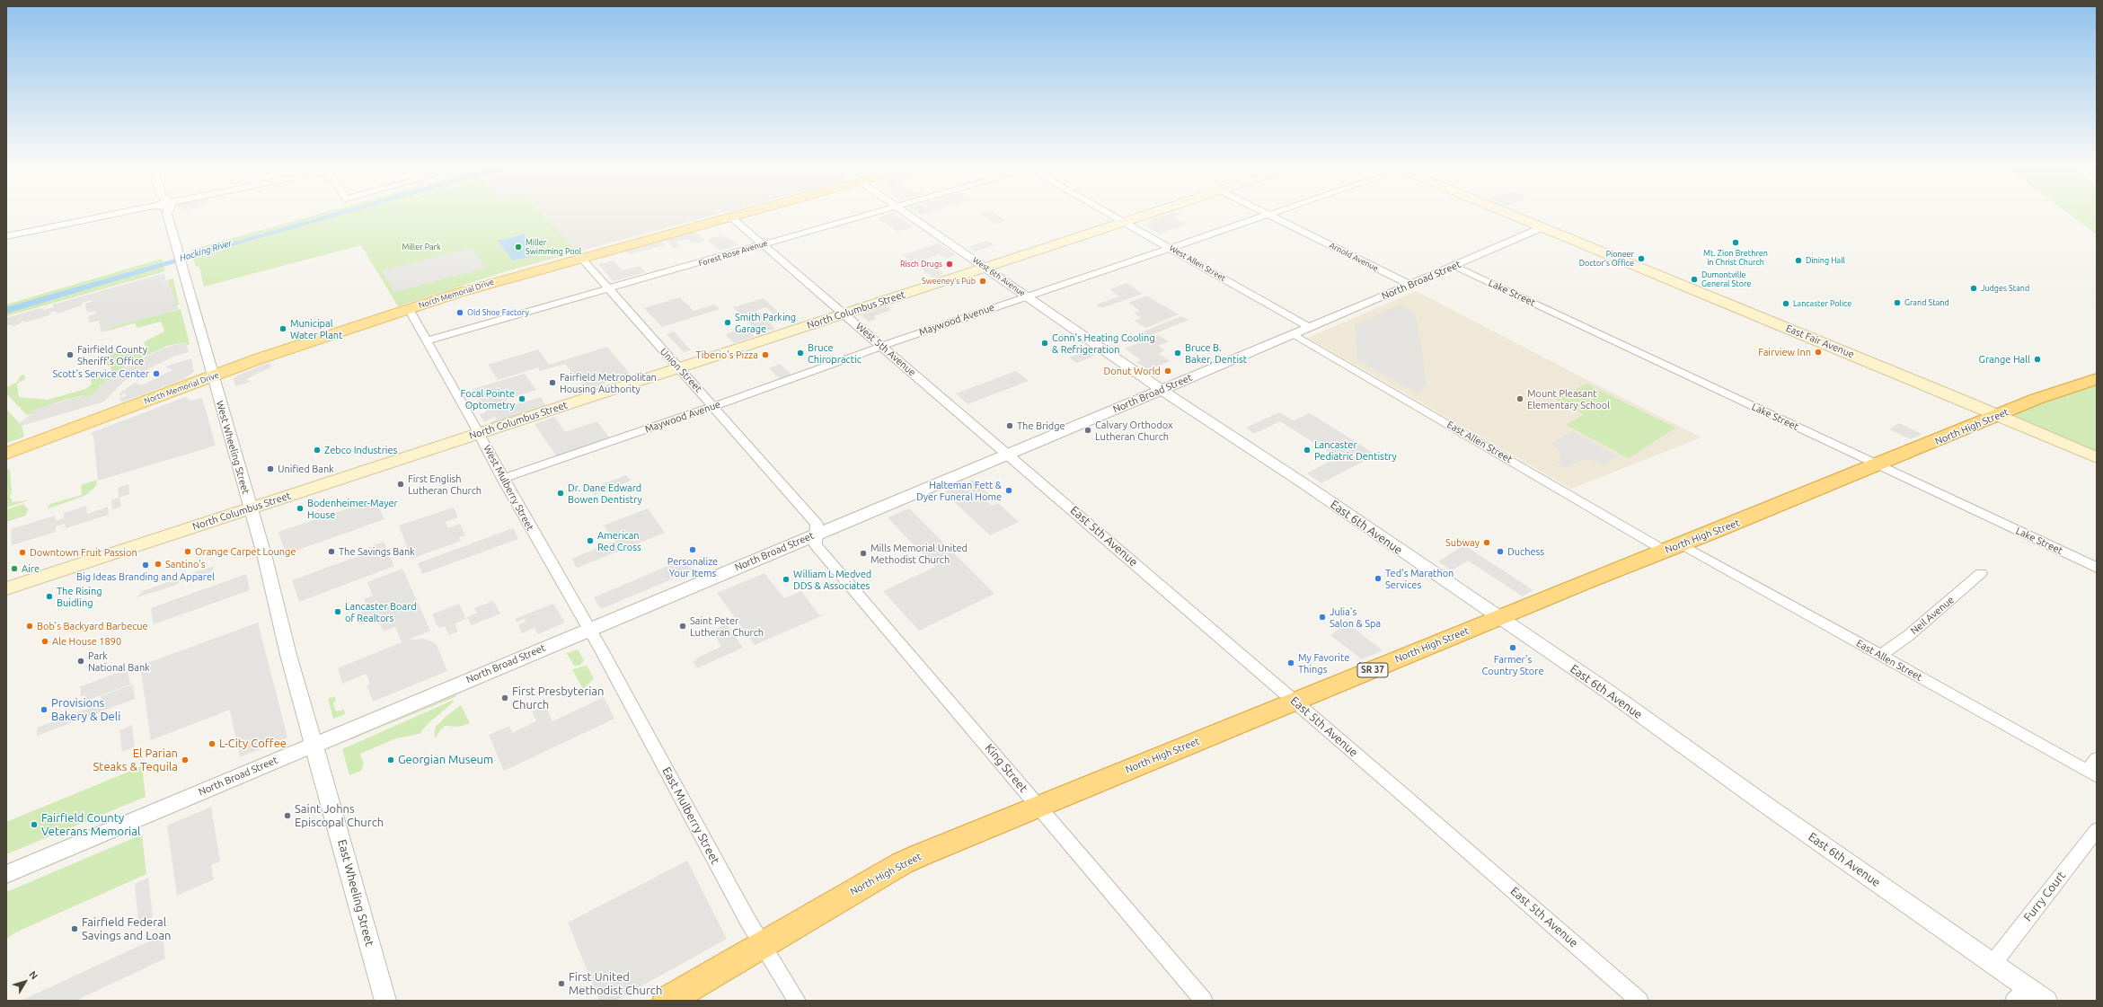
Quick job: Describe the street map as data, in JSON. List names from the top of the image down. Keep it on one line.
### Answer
{"streets":{"highway":["North High Street","SR 37"],"main road":["North Memorial Drive","North Columbus Street","East Fair Avenue"],"street":["Forest Rose Avenue","Arnold Avenue","West Allen Street","West 6th Avenue","North Broad Street","Lake Street","Maywood Avenue","West 5th Avenue","Union Street","East Allen Street","West Wheeling Street","West Mulberry Street","East 6th Avenue","East 5th Avenue","Neil Avenue","King Street","East Mulberry Street","East Wheeling Street","Furry Court"]},"crossings":[["Forest Rose Avenue","West 5th Avenue"],["Forest Rose Avenue","Union Street"],["Forest Rose Avenue","West Mulberry Street"],["Arnold Avenue","North Broad Street"],["Arnold Avenue","Maywood Avenue"],["West Allen Street","North Broad Street"],["West Allen Street","North Columbus Street"],["West Allen Street","Maywood Avenue"],["West 6th Avenue","North Broad Street"],["West 6th Avenue","North Columbus Street"],["West 6th Avenue","Maywood Avenue"],["West 6th Avenue","East 6th Avenue"],["North Broad Street","Lake Street"],["North Broad Street","East Fair Avenue"],["North Broad Street","West 5th Avenue"],["North Broad Street","Union Street"],["North Broad Street","East Allen Street"],["North Broad Street","West Wheeling Street"],["North Broad Street","West Mulberry Street"],["North Broad Street","East 6th Avenue"],["North Broad Street","East 5th Avenue"],["North Broad Street","King Street"],["North Broad Street","East Mulberry Street"],["North Broad Street","East Wheeling Street"],["Lake Street","North High Street"],["North Memorial Drive","West 5th Avenue"],["North Memorial Drive","Union Street"],["North Memorial Drive","West Wheeling Street"],["North Memorial Drive","West Mulberry Street"],["North Columbus Street","West 5th Avenue"],["North Columbus Street","Union Street"],["North Columbus Street","West Wheeling Street"],["North Columbus Street","West Mulberry Street"],["Maywood Avenue","West 5th Avenue"],["Maywood Avenue","Union Street"],["Maywood Avenue","West Mulberry Street"],["East Fair Avenue","North High Street"],["West 5th Avenue","East 5th Avenue"],["Union Street","King Street"],["North High Street","East Allen Street"],["North High Street","East 6th Avenue"],["North High Street","East 5th Avenue"],["North High Street","King Street"],["North High Street","East Mulberry Street"],["East Allen Street","Neil Avenue"],["West Wheeling Street","East Wheeling Street"],["West Mulberry Street","East Mulberry Street"],["East 6th Avenue","Furry Court"]],"water":["Hocking River"],"parks":["Miller Park"],"places":["Mt. Zion Brethren in Christ Church","Miller Swimming Pool","Pioneer Doctor's Office","Dining Hall","Risch Drugs","Dumontville General Store","Sweeney's Pub","Judges Stand","Grand Stand","Lancaster Police","Old Shoe Factory","Smith Parking Garage","Municipal Water Plant","Conn's Heating Cooling & Refrigeration","Fairview Inn","Bruce Chiropractic","Bruce B. Baker, Dentist","Fairfield County Sheriff's Office","Tiberio's Pizza","Grange Hall","Donut World","Scott's Service Center","Fairfield Metropolitan Housing Authority","Focal Pointe Optometry","Mount Pleasant Elementary School","The Bridge","Calvary Orthodox Lutheran Church","Zebco Industries","Lancaster Pediatric Dentistry","Unified Bank","First English Lutheran Church","Halteman Fett & Dyer Funeral Home","Dr. Dane Edward Bowen Dentistry","Bodenheimer-Mayer House","American Red Cross","Subway","Personalize Your Items","Orange Carpet Lounge","The Savings Bank","Duchess","Downtown Fruit Passion","Mills Memorial United Methodist Church","Santino's","Big Ideas Branding and Apparel","Aire","Ted's Marathon Services","William L Medved DDS & Associates","The Rising Buidling","Lancaster Board of Realtors","Julia's Salon & Spa","Bob's Backyard Barbecue","Saint Peter Lutheran Church","Ale House 1890","Farmer's Country Store","Park National Bank","My Favorite Things","First Presbyterian Church","Provisions Bakery & Deli","L-City Coffee","El Parian Steaks & Tequila","Georgian Museum","Saint Johns Episcopal Church","Fairfield County Veterans Memorial","Fairfield Federal Savings and Loan","First United Methodist Church"],"north":"top right"}
